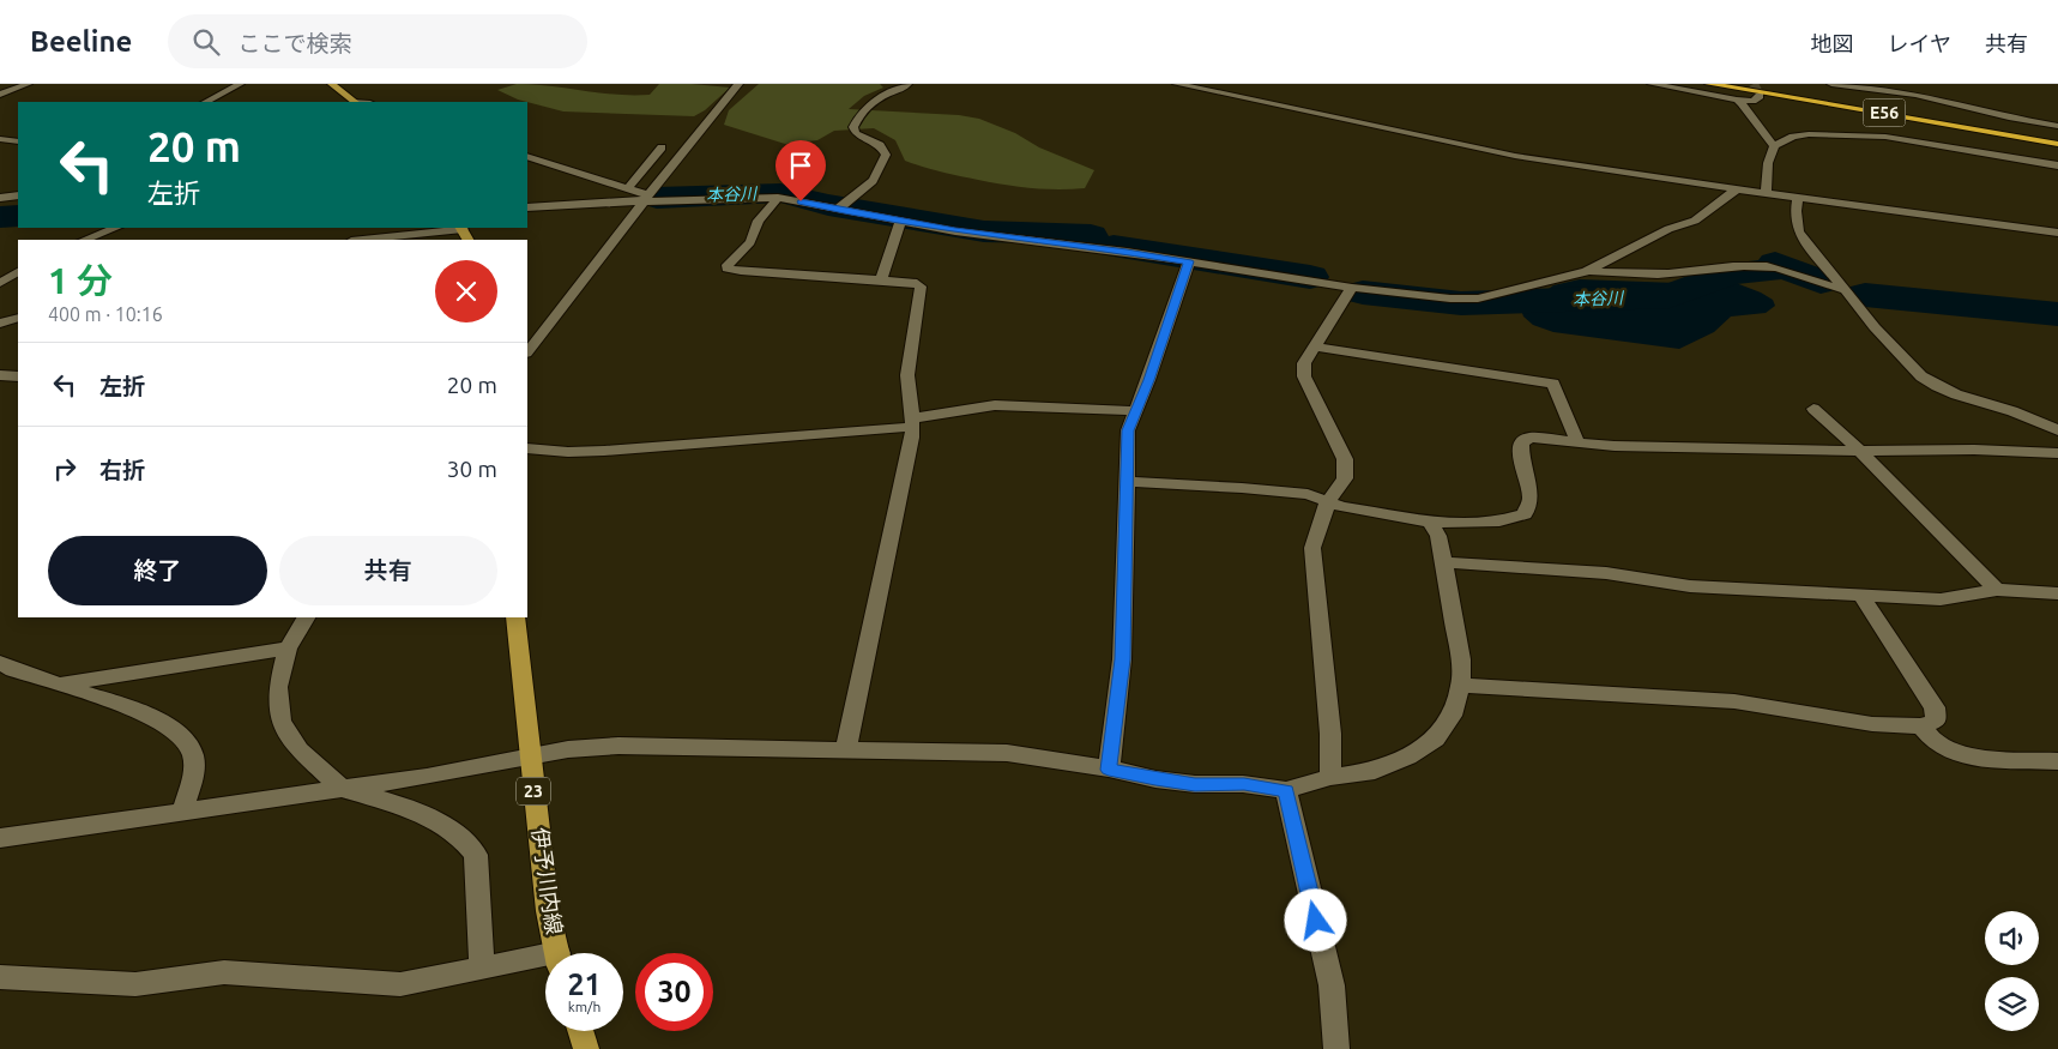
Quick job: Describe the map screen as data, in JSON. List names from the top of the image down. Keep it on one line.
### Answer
{"streets":{"highway":["E56"],"main road":["23","伊予川内線"]},"water":["本谷川"],"page":{"header":"Beeline","search":"ここで検索","nav":["地図","レイヤ","共有"],"turn":["20 m","左折"],"heading":["1 分","400 m · 10:16"],"list":[{"name":"左折","value":"20 m"},{"name":"右折","value":"30 m"}],"buttons":["終了","共有"],"speed":"21 km/h","limit":"30"}}
